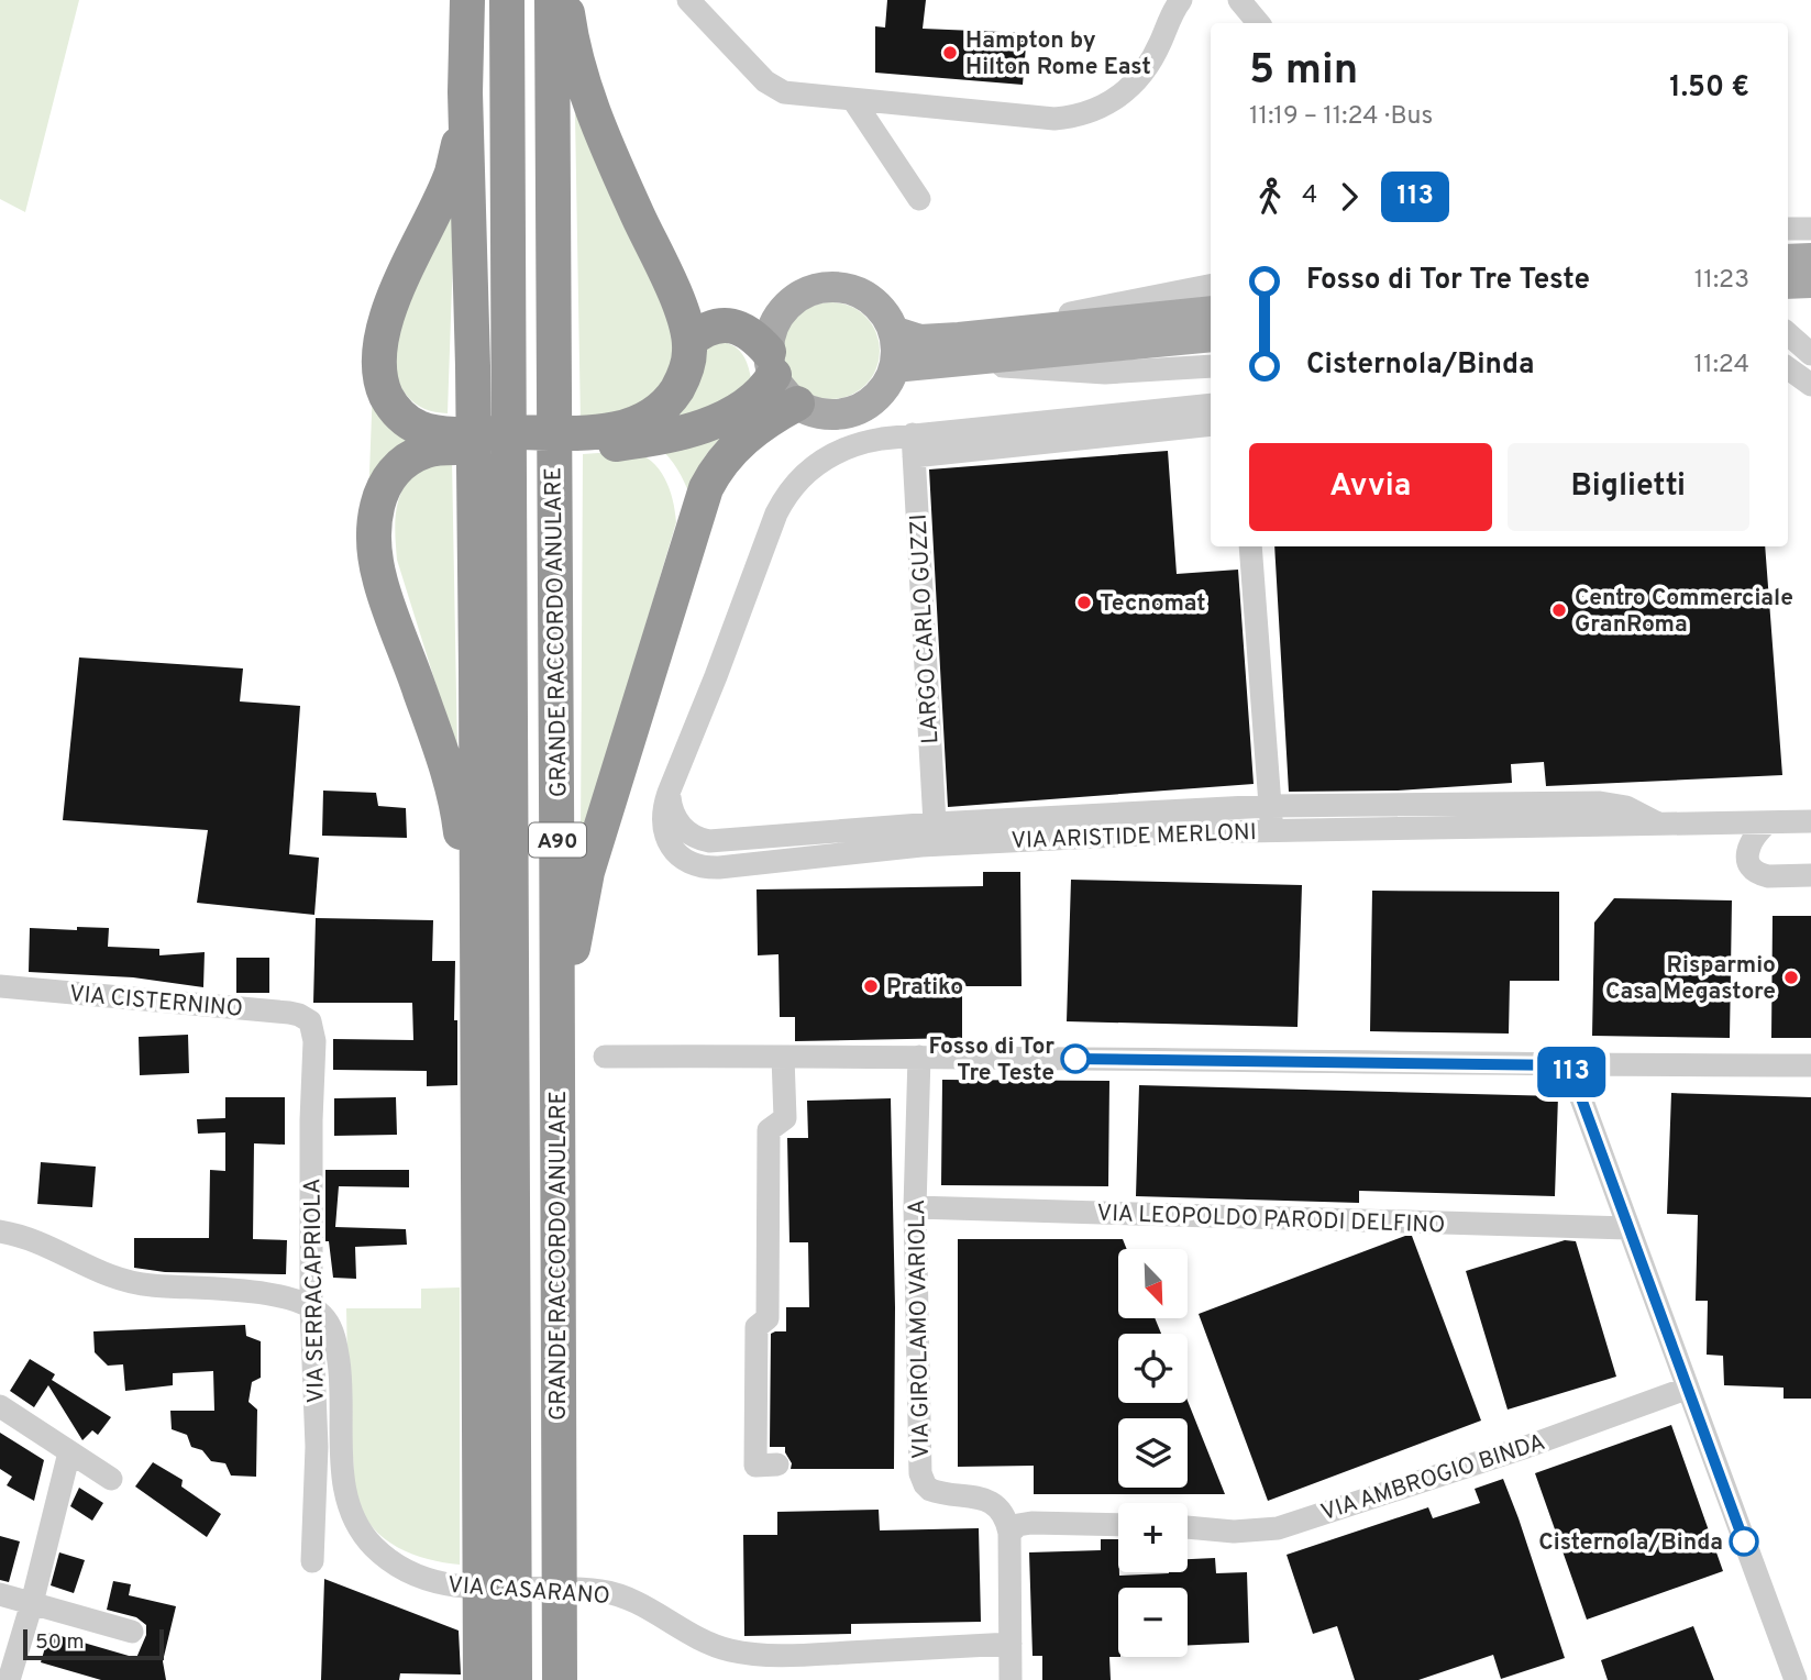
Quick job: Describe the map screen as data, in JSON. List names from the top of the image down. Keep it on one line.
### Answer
{"streets":{"highway":["GRANDE RACCORDO ANULARE","A90"],"street":["LARGO CARLO GUZZI","VIA ARISTIDE MERLONI","VIA CISTERNINO","VIA LEOPOLDO PARODI DELFINO","VIA SERRACAPRIOLA","VIA GIROLAMO VARIOLA","VIA AMBROGIO BINDA","VIA CASARANO"]},"crossings":[["LARGO CARLO GUZZI","VIA ARISTIDE MERLONI"],["VIA CISTERNINO","VIA SERRACAPRIOLA"],["VIA LEOPOLDO PARODI DELFINO","VIA GIROLAMO VARIOLA"],["VIA SERRACAPRIOLA","VIA CASARANO"]],"places":["Hampton by Hilton Rome East","Tecnomat","Centro Commerciale GranRoma","Risparmio Casa Megastore","Pratiko","Fosso di Tor Tre Teste","Cisternola/Binda"],"lines":["bus line 113"],"scale_bar":"50 m","north":"bottom right","page":{"on_map":"113","heading":["5 min","11:19 – 11:24 · Bus","1.50 €"],"legs":["4","113"],"list":[{"name":"Fosso di Tor Tre Teste","value":"11:23"},{"name":"Cisternola/Binda","value":"11:24"}],"buttons":["Avvia","Biglietti"],"map_buttons":["+","−"],"scale":"50 m"}}
